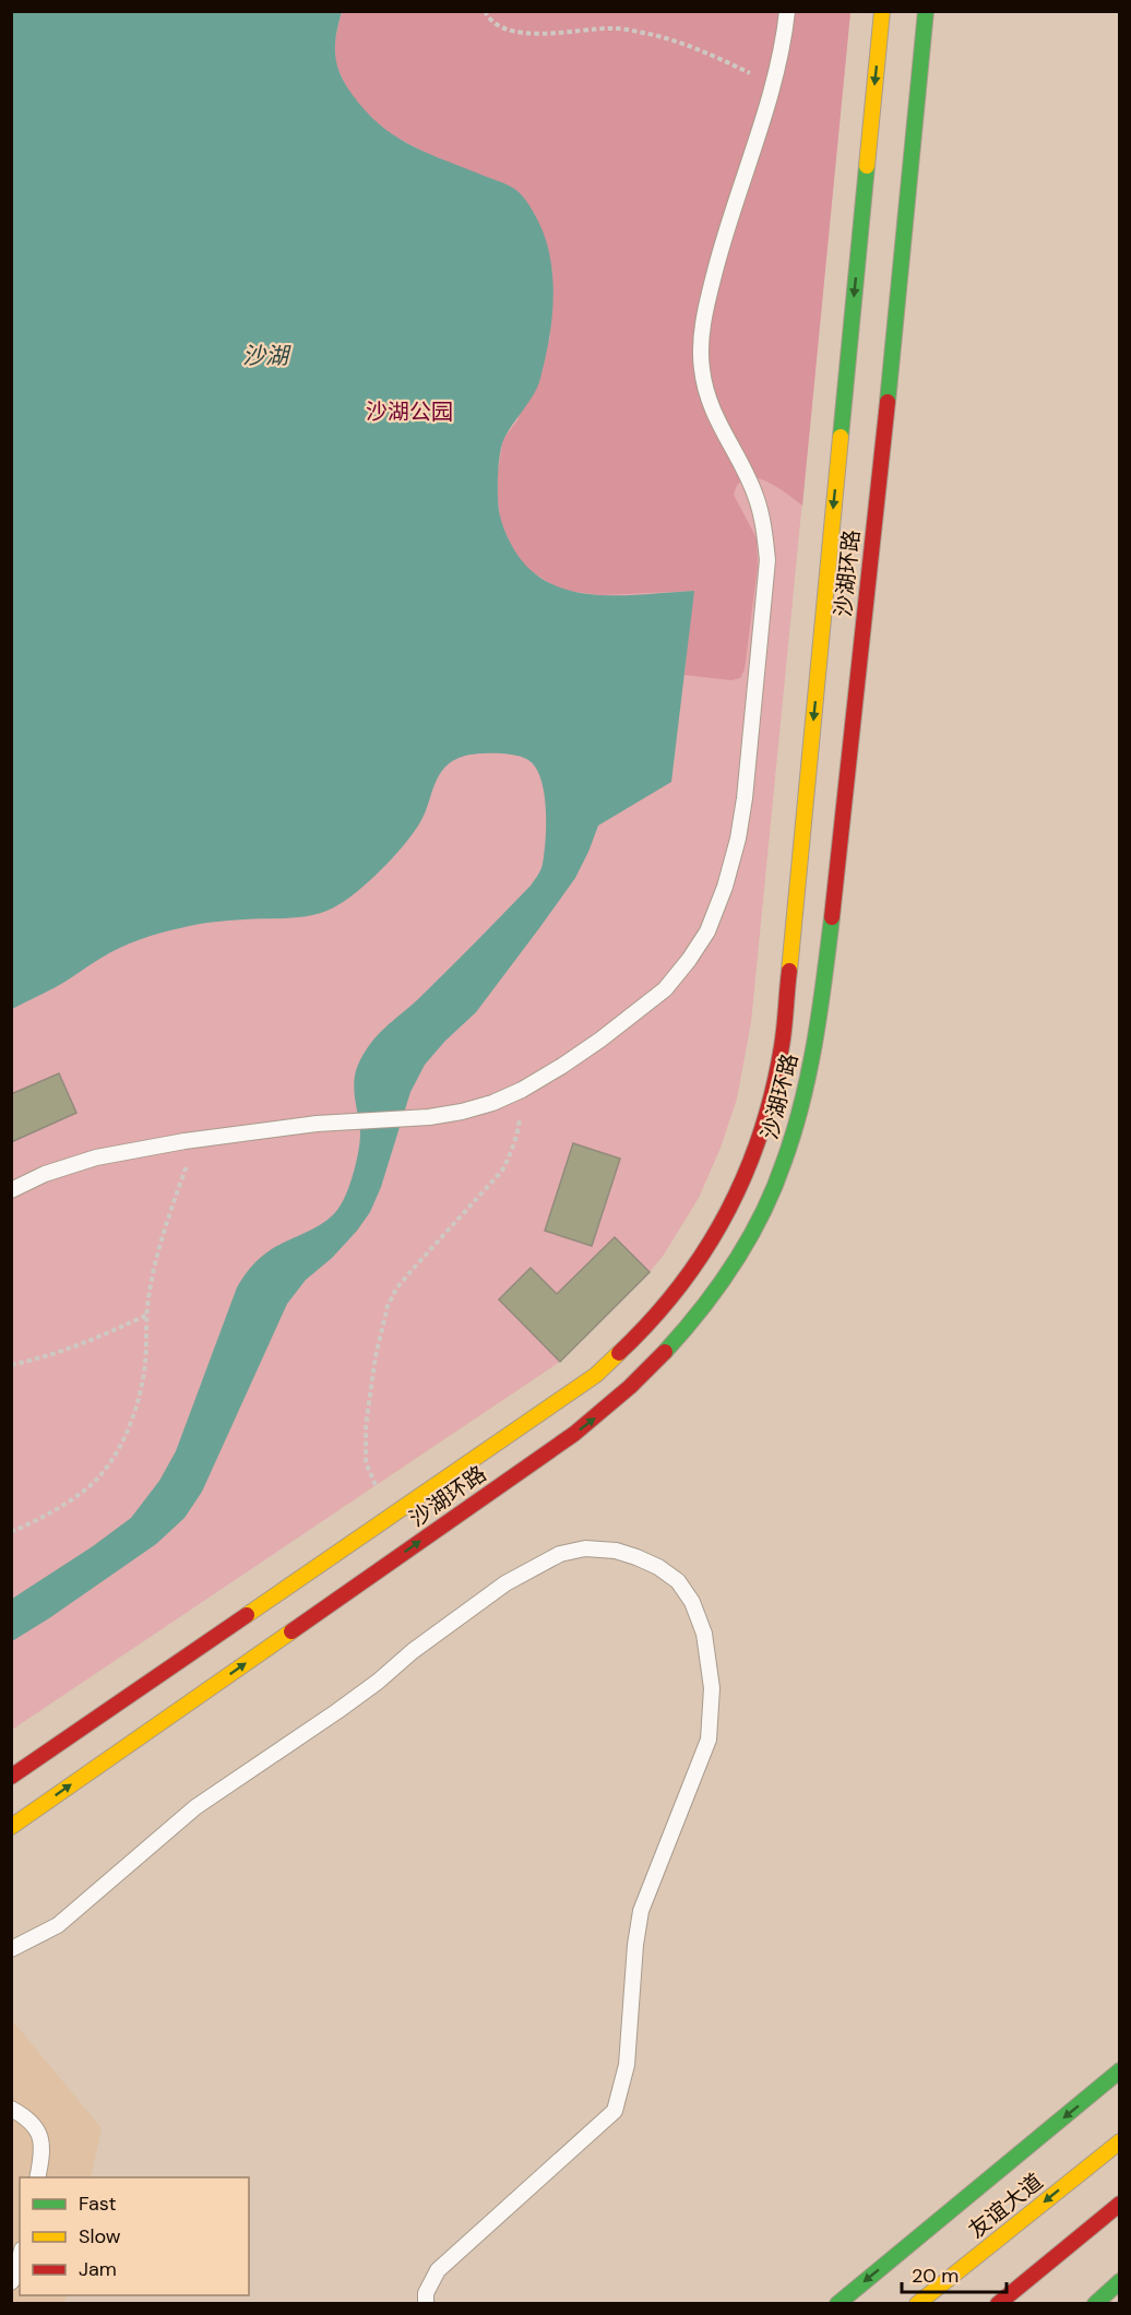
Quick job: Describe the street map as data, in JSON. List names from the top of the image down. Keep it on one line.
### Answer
{"streets":{"street":["沙湖环路","友谊大道"]},"water":["沙湖"],"parks":["沙湖公园"],"legend":["Fast","Slow","Jam"],"scale_bar":"20 m"}
